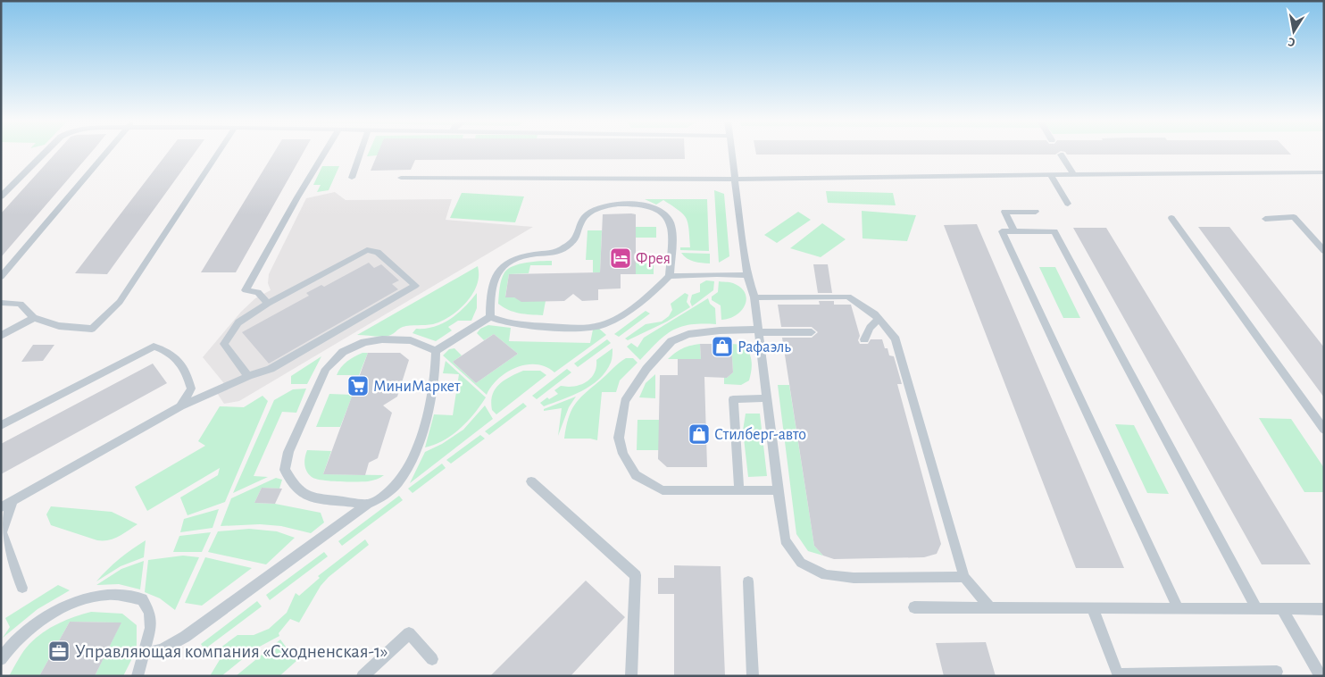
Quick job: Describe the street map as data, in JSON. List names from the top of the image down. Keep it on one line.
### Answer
{"places":{"hotel":["Фрея"],"shop":["Рафаэль","Стилберг-авто"],"supermarket":["МиниМаркет"],"office":["Управляющая компания «Сходненская-1»"]},"north":"bottom"}
